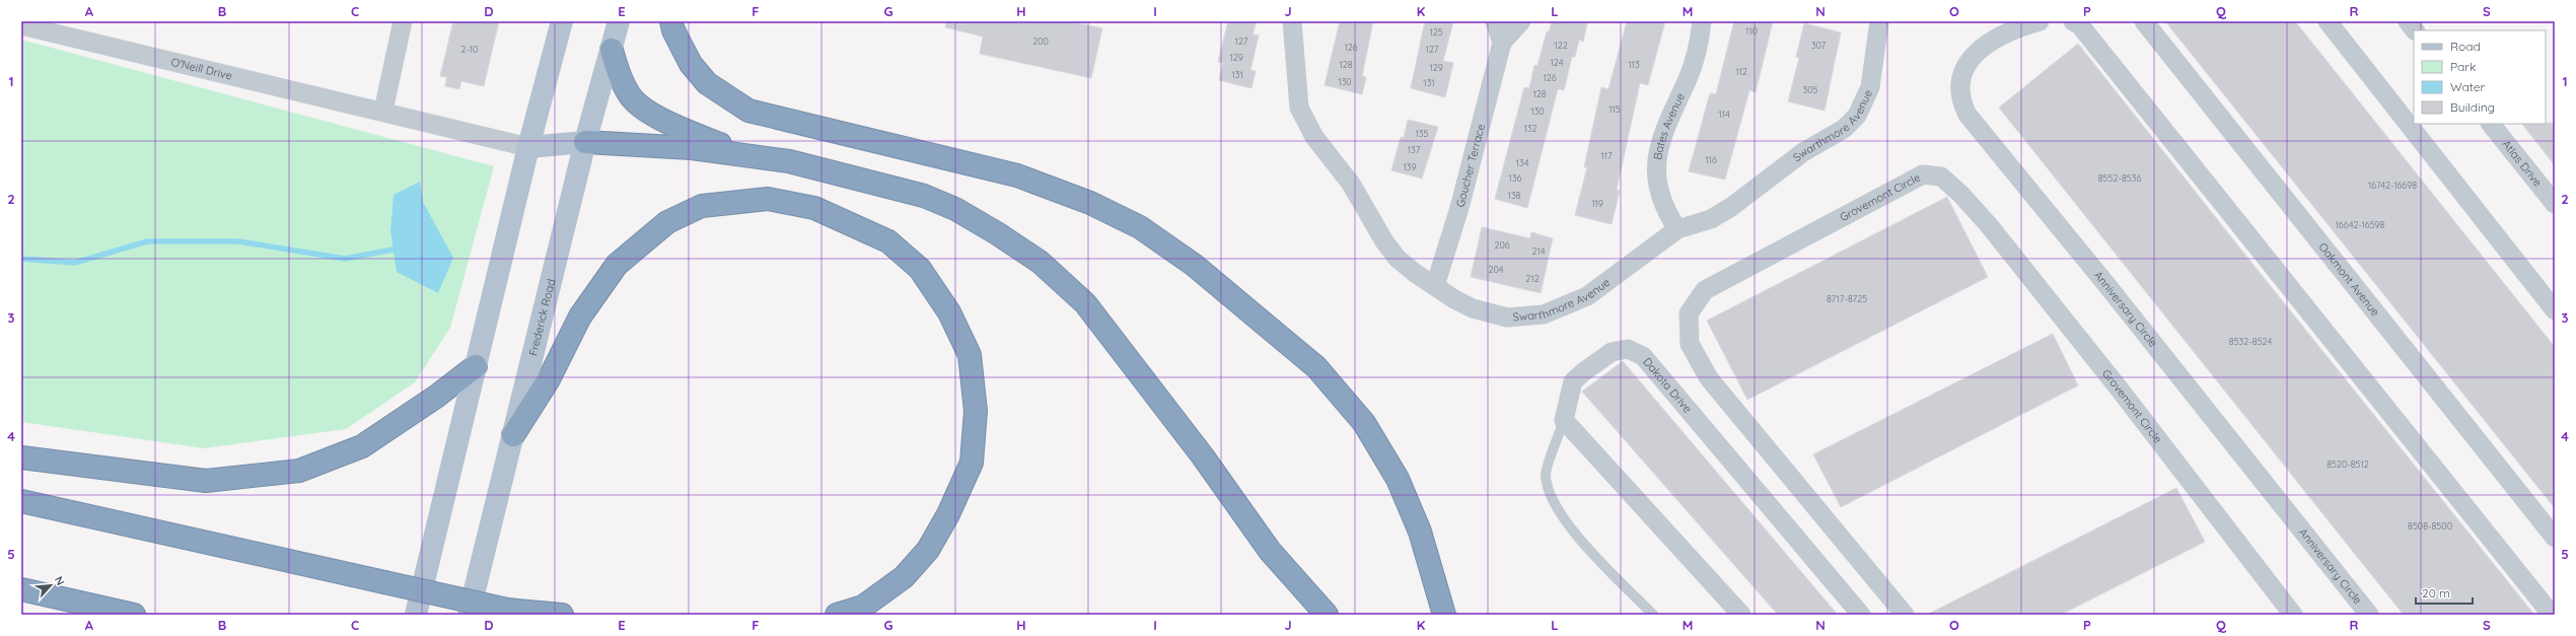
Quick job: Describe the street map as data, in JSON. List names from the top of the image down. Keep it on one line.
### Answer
{"streets":{"main road":["O'Neill Drive","Frederick Road"],"street":["Swarthmore Avenue","Bates Avenue","Atlas Drive","Goucher Terrace","Grovemont Circle","Oakmont Avenue","Anniversary Circle","Dakota Drive"]},"crossings":[["O'Neill Drive","Frederick Road"],["Swarthmore Avenue","Bates Avenue"],["Swarthmore Avenue","Goucher Terrace"]],"house_numbers":["110","125","200","127","122","307","126","2-10","127","129","124","128","113","129","112","131","126","130","131","305","128","115","130","114","132","135","137","117","116","134","139","136","8552-8536","16742-16698","138","119","16642-16598","206","214","204","212","8717-8725","8532-8524","8520-8512","8508-8500"],"legend":["Road","Park","Water","Building"],"scale_bar":"20 m","north":"top right","grid":{"columns":["A","B","C","D","E","F","G","H","I","J","K","L","M","N","O","P","Q","R","S"],"rows":["1","2","3","4","5"]}}
